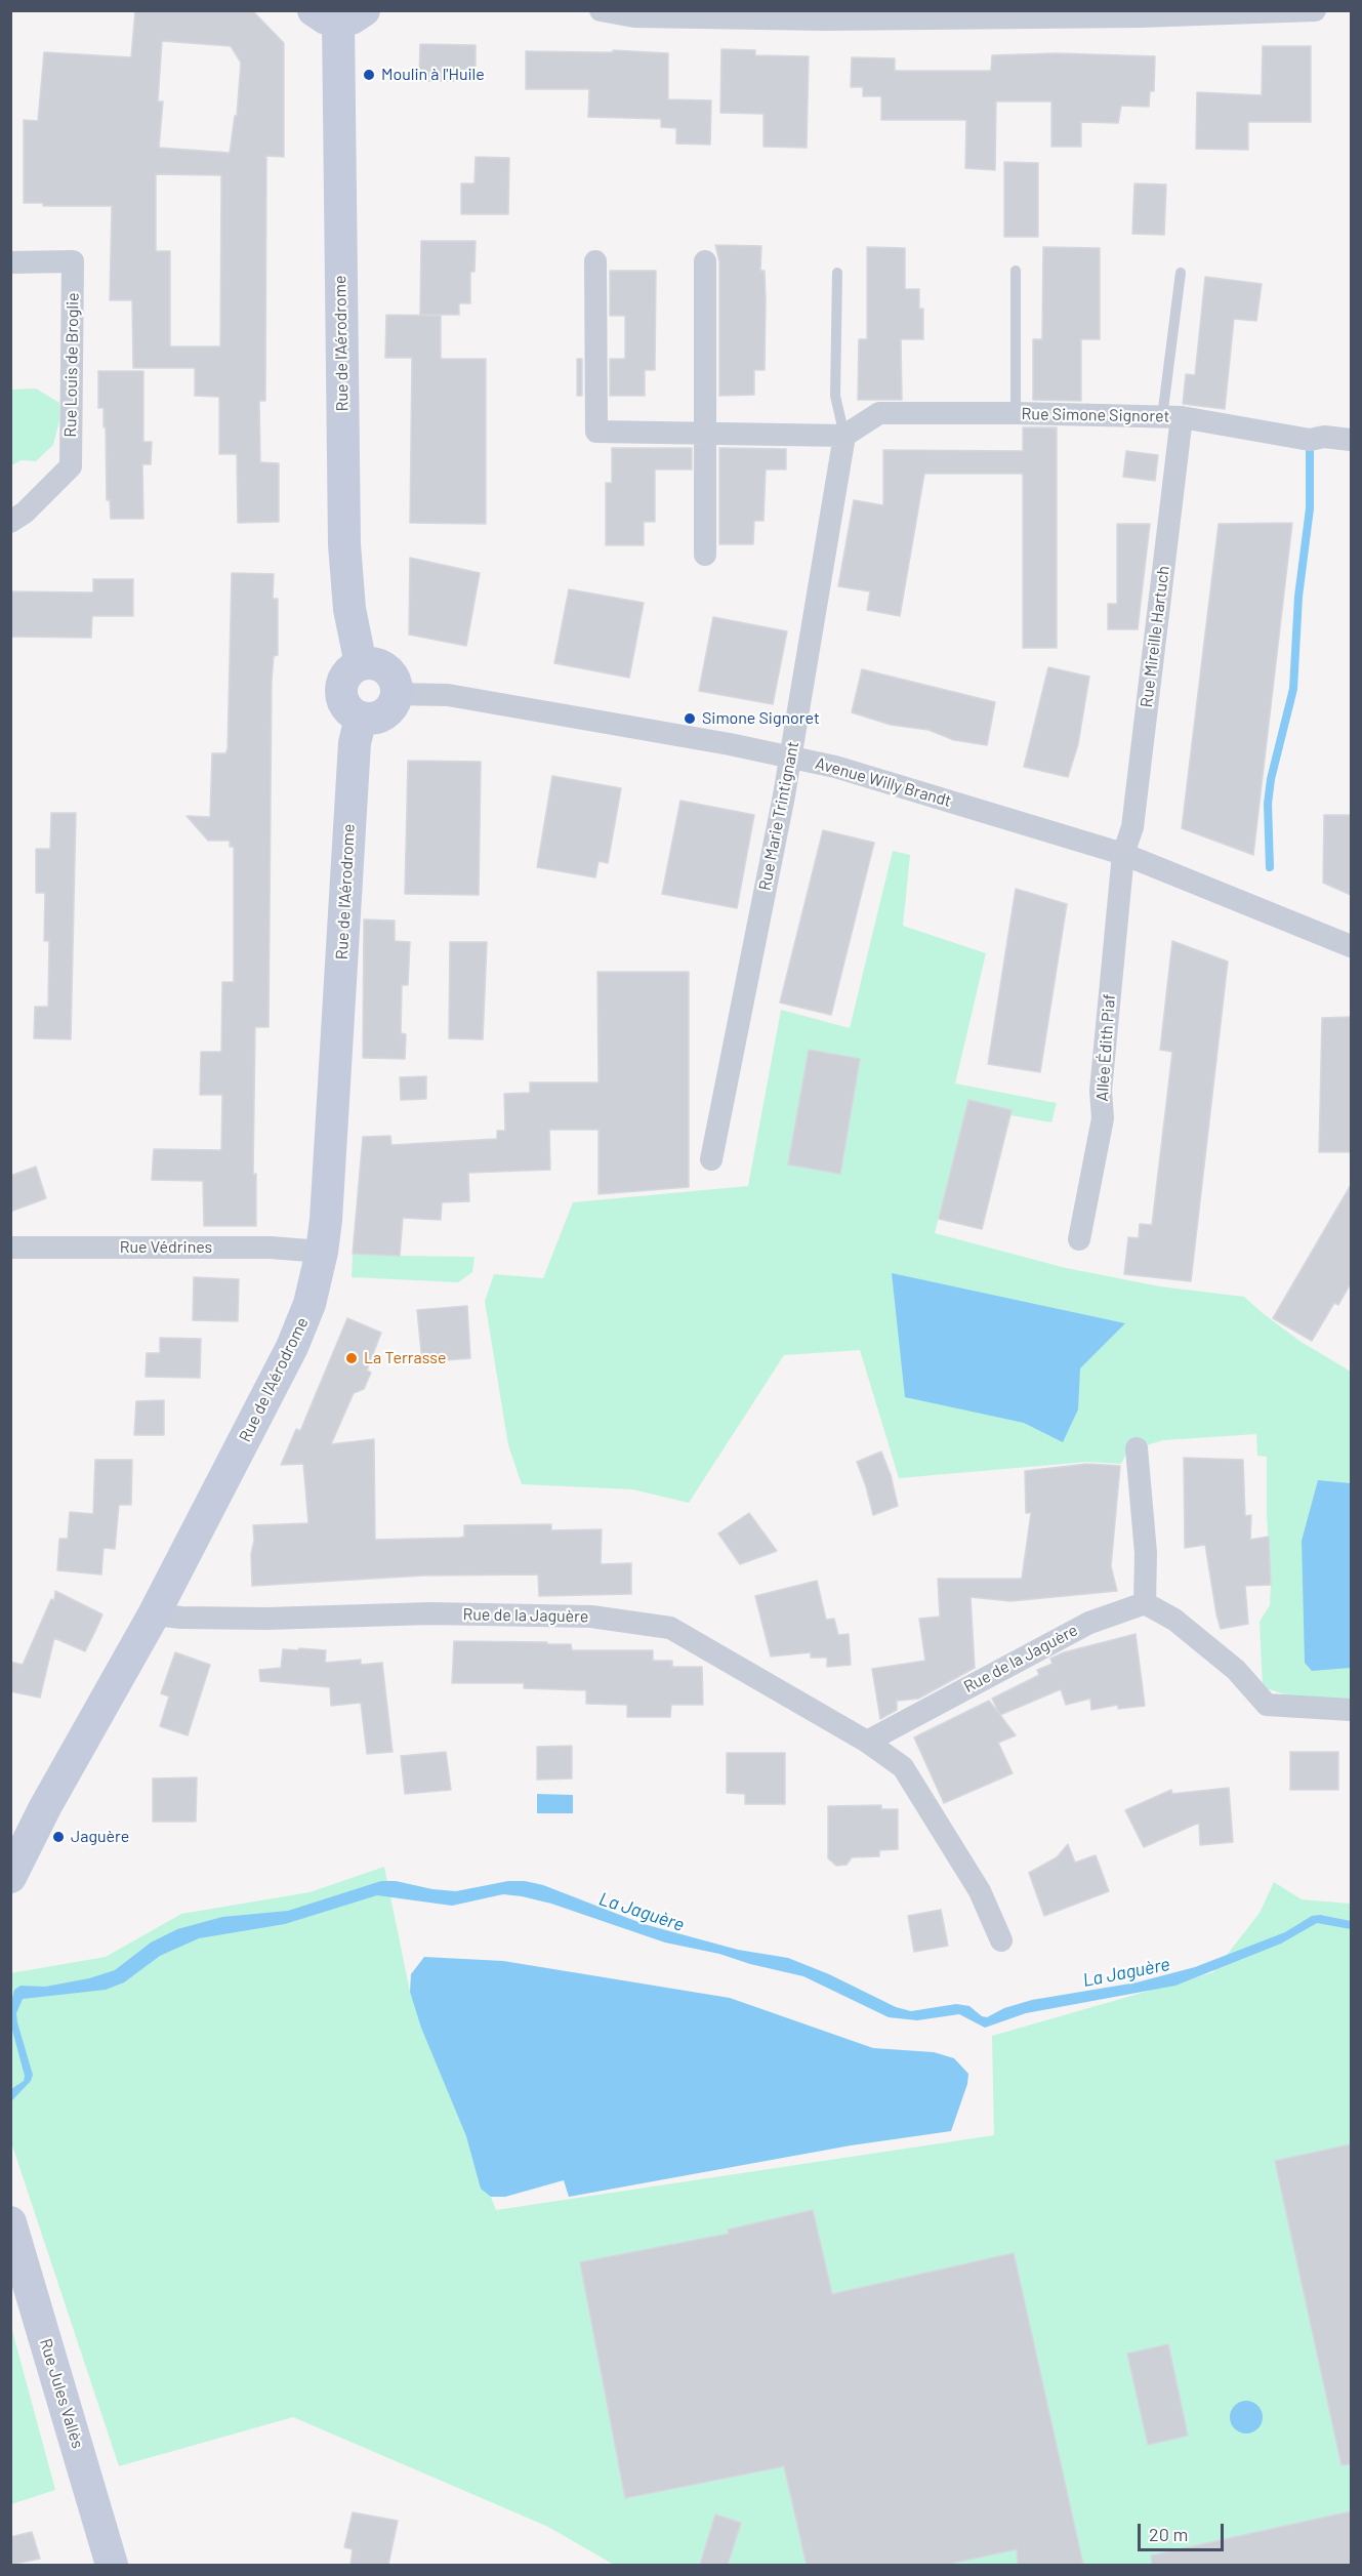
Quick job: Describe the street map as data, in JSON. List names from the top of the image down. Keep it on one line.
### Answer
{"streets":{"street":["Rue de l'Aérodrome","Rue Louis de Broglie","Rue Simone Signoret","Rue Mireille Hartuch","Avenue Willy Brandt","Rue Marie Trintignant","Allée Édith Piaf","Rue Védrines","Rue de la Jaguère","Rue Jules Vallès"]},"crossings":[["Rue de l'Aérodrome","Avenue Willy Brandt"],["Rue de l'Aérodrome","Rue Védrines"],["Rue de l'Aérodrome","Rue de la Jaguère"],["Rue Simone Signoret","Rue Mireille Hartuch"],["Rue Simone Signoret","Rue Marie Trintignant"],["Rue Mireille Hartuch","Avenue Willy Brandt"],["Rue Mireille Hartuch","Allée Édith Piaf"],["Avenue Willy Brandt","Rue Marie Trintignant"],["Avenue Willy Brandt","Allée Édith Piaf"]],"water":["La Jaguère"],"places":["Moulin à l'Huile","Simone Signoret","La Terrasse","Jaguère"],"scale_bar":"20 m"}
